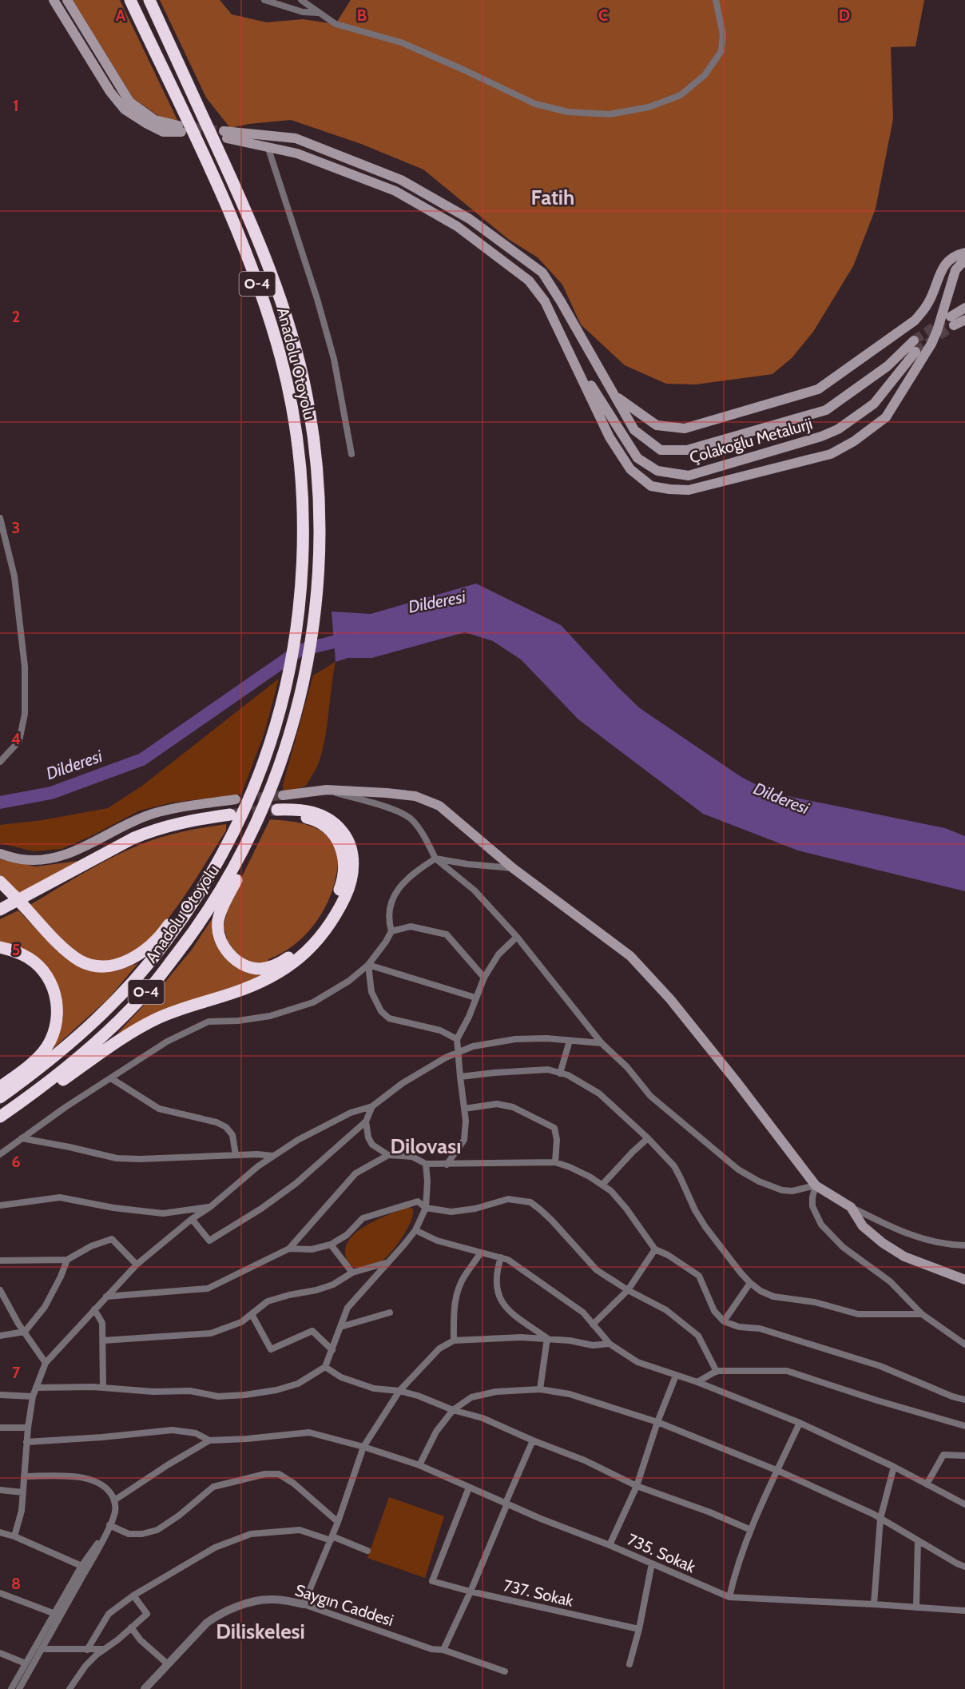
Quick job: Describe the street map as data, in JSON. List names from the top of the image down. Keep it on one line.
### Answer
{"streets":{"highway":["O-4","Anadolu Otoyolu"],"main road":["Çolakoğlu Metalurji"],"street":["735. Sokak","737. Sokak","Saygın Caddesi"]},"crossings":[["735. Sokak","737. Sokak"]],"districts":["Fatih","Dilovası","Diliskelesi"],"water":["Dilderesi"],"grid":{"columns":["A","B","C","D"],"rows":["1","2","3","4","5","6","7","8"]}}
